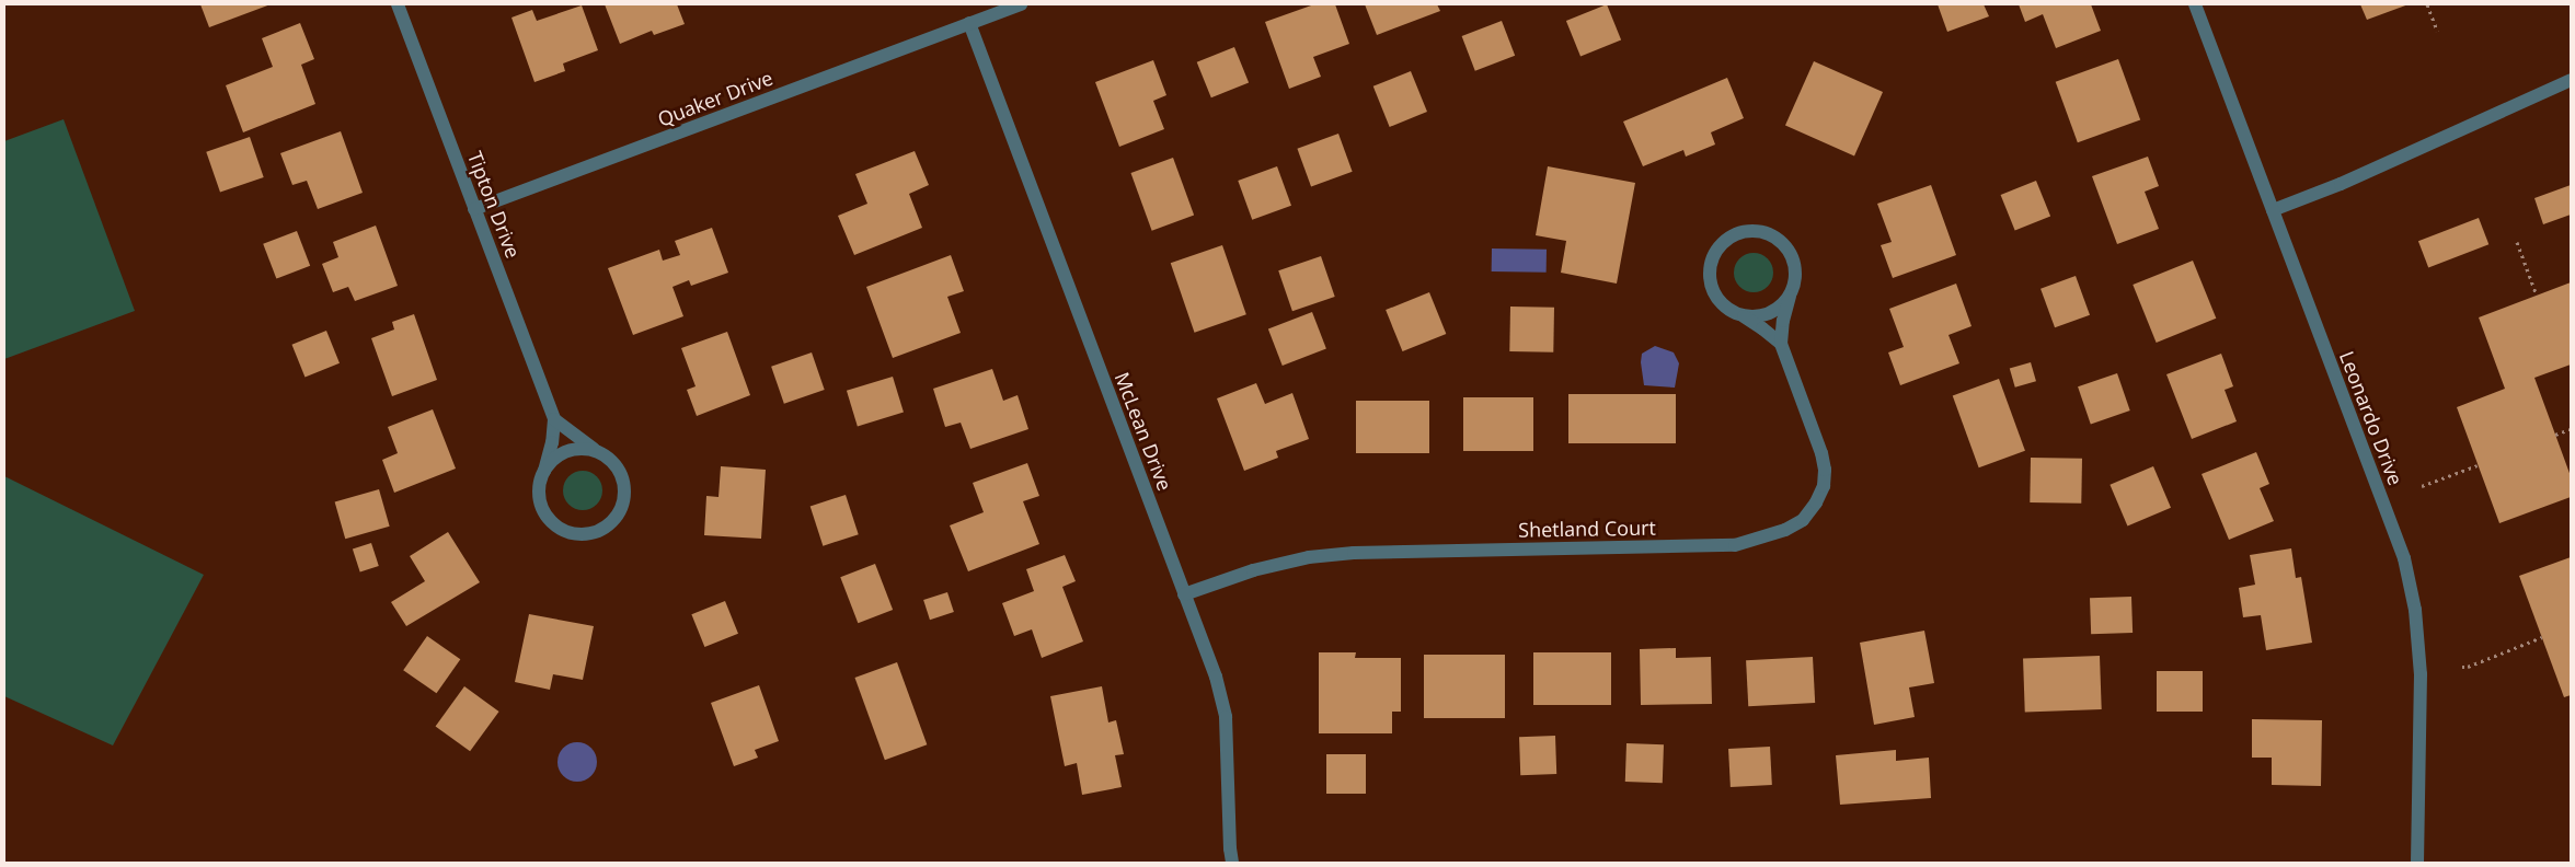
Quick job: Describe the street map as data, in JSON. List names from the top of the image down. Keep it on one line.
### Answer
{"streets":{"street":["Quaker Drive","Tipton Drive","Leonardo Drive","McLean Drive","Shetland Court"]},"crossings":[["Quaker Drive","Tipton Drive"],["Quaker Drive","McLean Drive"],["McLean Drive","Shetland Court"]]}
